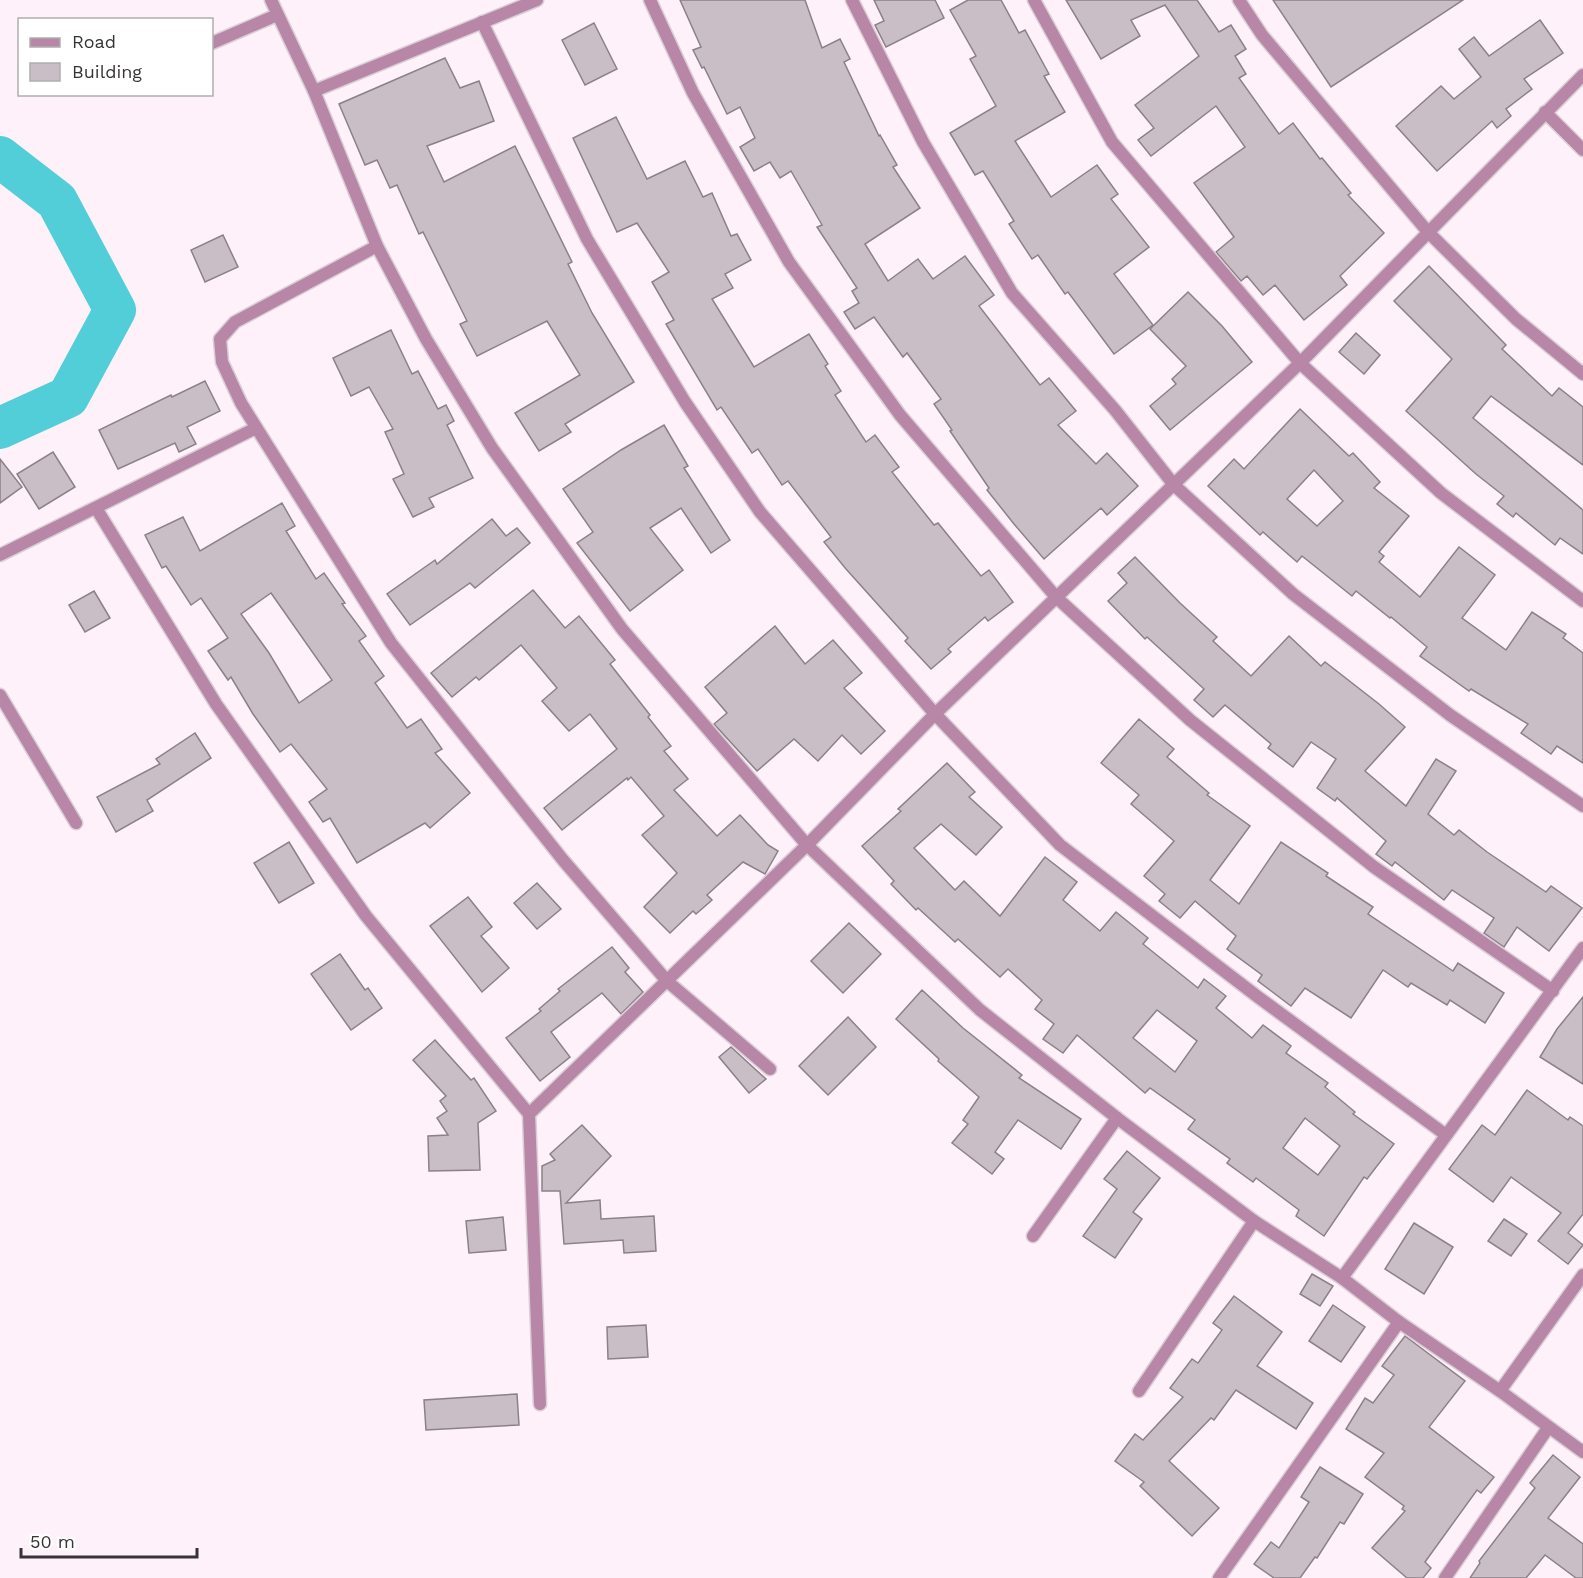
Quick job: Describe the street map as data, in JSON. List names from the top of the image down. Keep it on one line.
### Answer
{"legend":["Road","Building"],"scale_bar":"50 m"}
